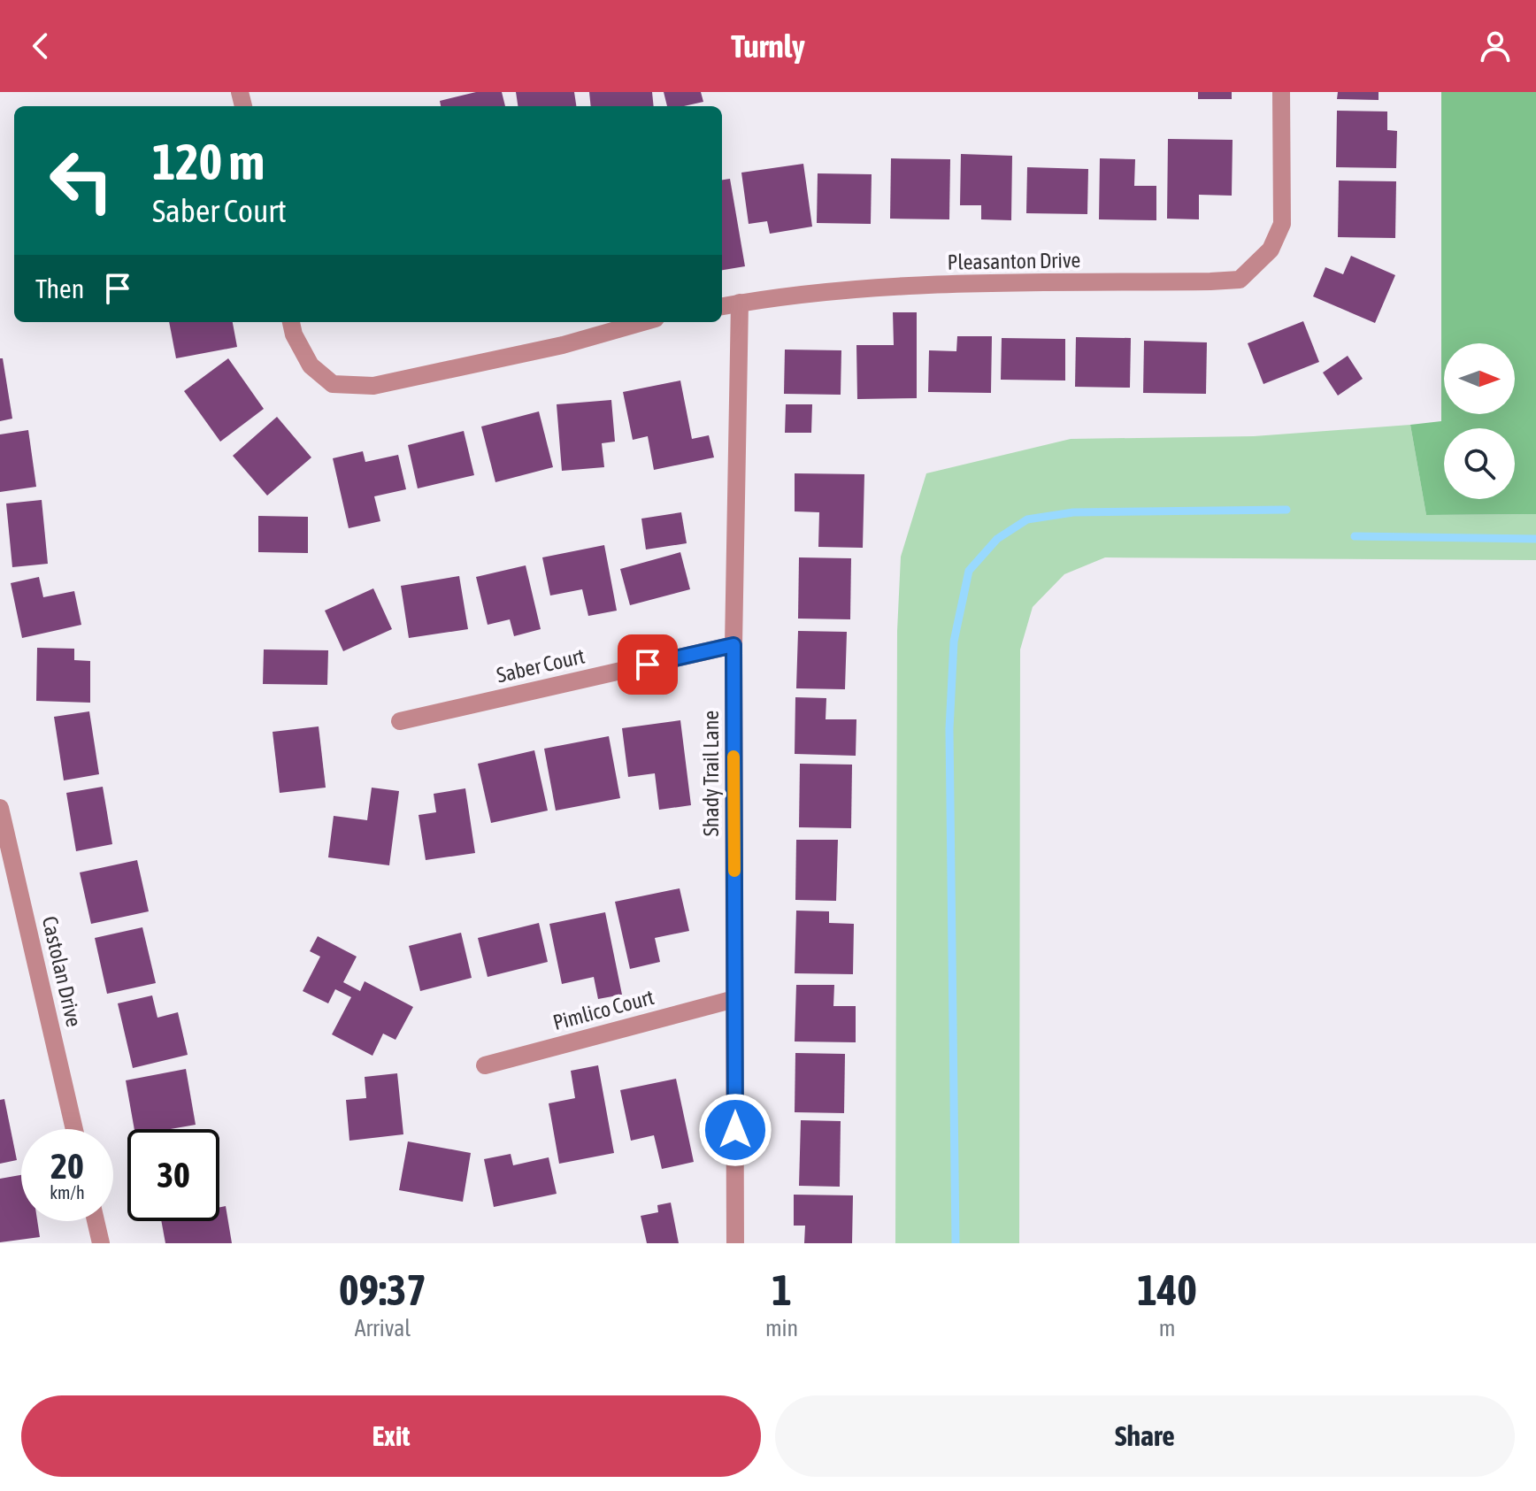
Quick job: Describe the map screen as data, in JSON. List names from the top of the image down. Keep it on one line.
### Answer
{"streets":{"street":["Pleasanton Drive","Saber Court","Shady Trail Lane","Castolan Drive","Pimlico Court"]},"crossings":[["Pleasanton Drive","Shady Trail Lane"],["Saber Court","Shady Trail Lane"],["Shady Trail Lane","Pimlico Court"]],"north":"right","page":{"header":"Turnly","turn":["120 m","Saber Court"],"then":"Then","speed":"20 km/h","limit":"30","eta":["09:37","Arrival","1","min","140","m"],"buttons":["Exit","Share"]}}
